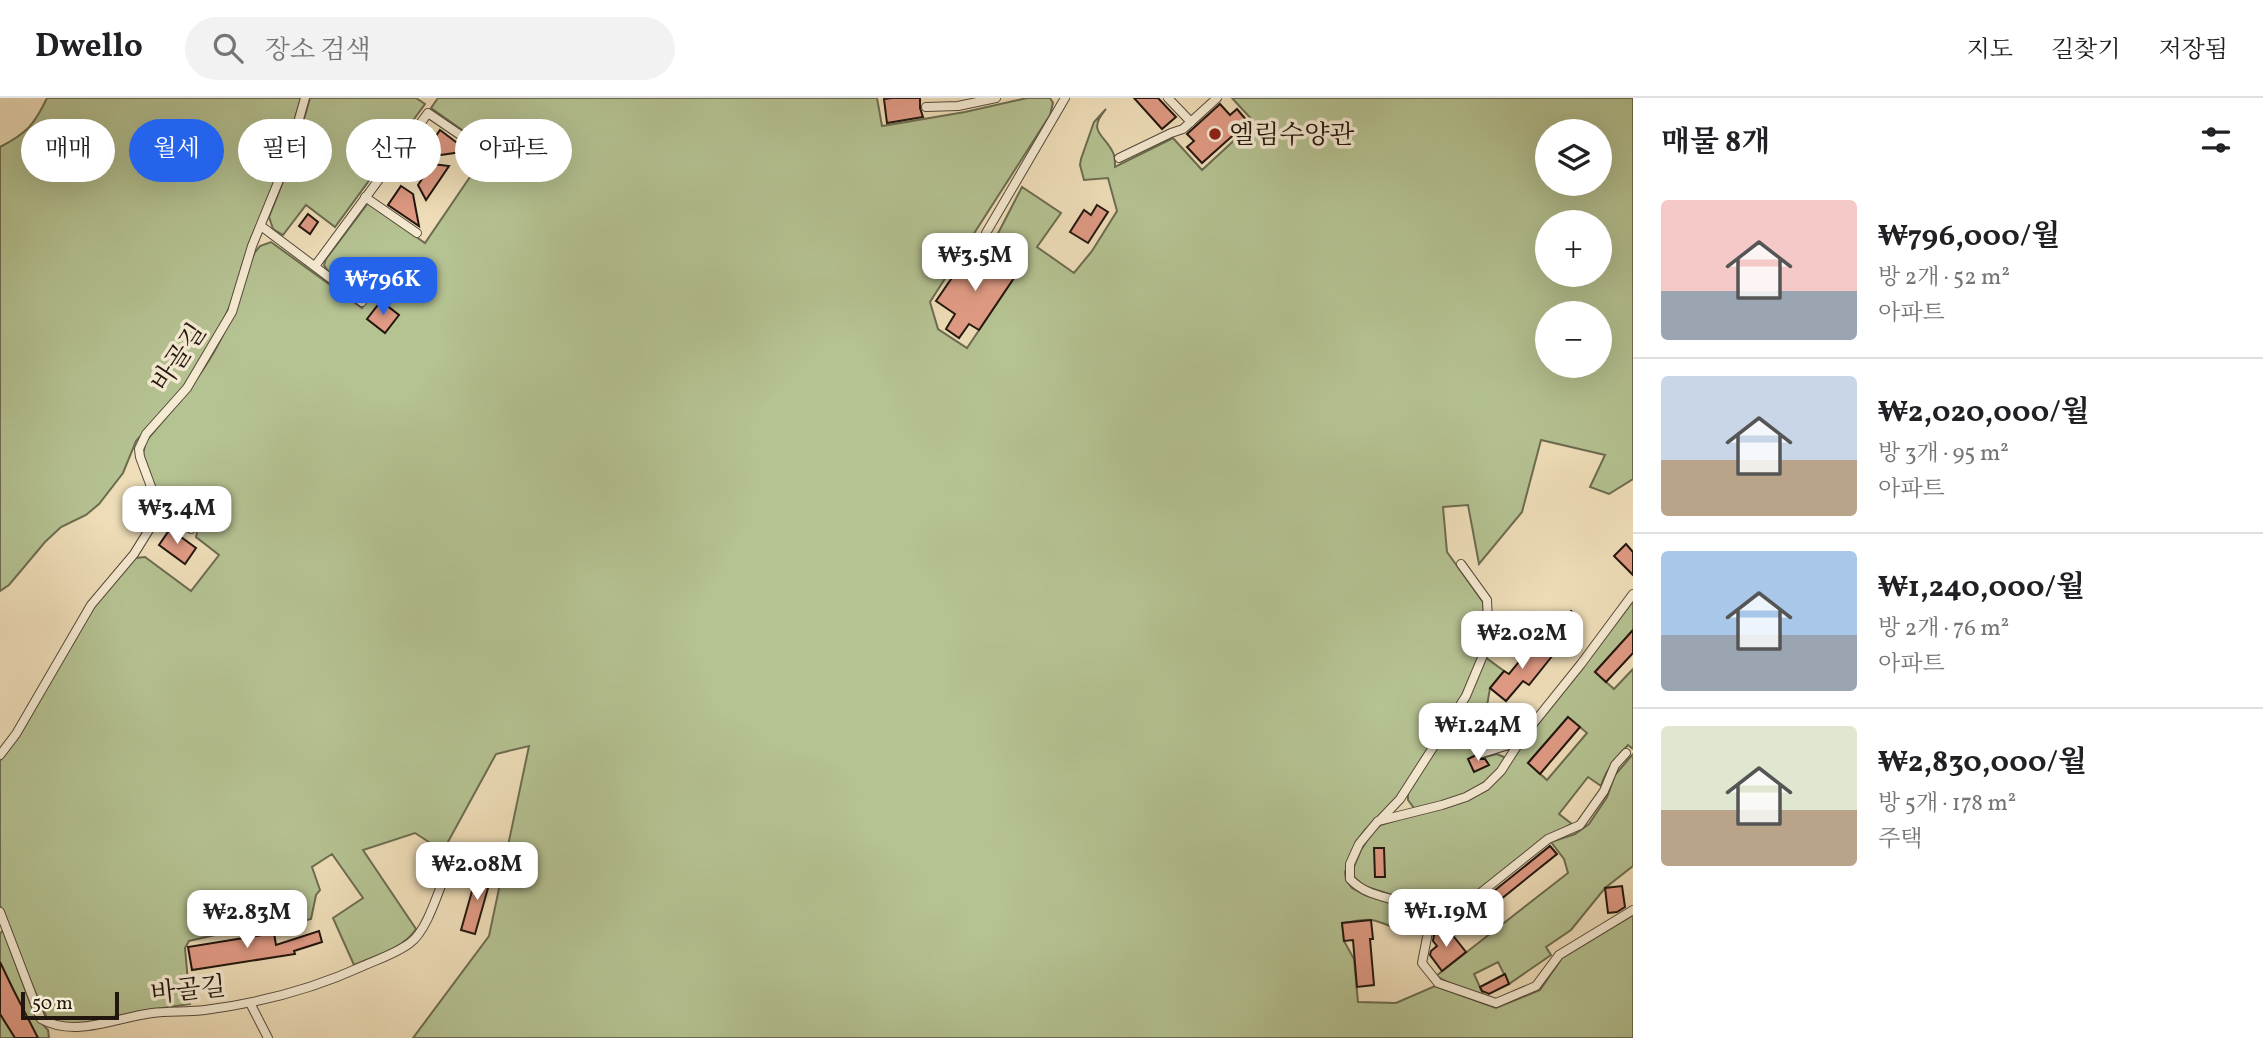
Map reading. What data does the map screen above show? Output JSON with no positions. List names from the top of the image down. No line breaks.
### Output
{"streets":{"lane":["바골길"]},"places":["엘림수양관"],"scale_bar":"50 m","page":{"header":"Dwello","search":"장소 검색","nav":["지도","길찾기","저장됨"],"heading":"매물 8개","map_buttons":["+","−"],"chip":["매매","월세","필터","신규","아파트"],"list":[{"name":"₩796,000/월","note":"방 2개 · 52 m² · 아파트"},{"name":"₩2,020,000/월","note":"방 3개 · 95 m² · 아파트"},{"name":"₩1,240,000/월","note":"방 2개 · 76 m² · 아파트"},{"name":"₩2,830,000/월","note":"방 5개 · 178 m² · 주택"}],"price":["₩3.5M","₩796K","₩3.4M","₩2.02M","₩1.24M","₩2.08M","₩1.19M","₩2.83M"],"scale":"50 m"}}
